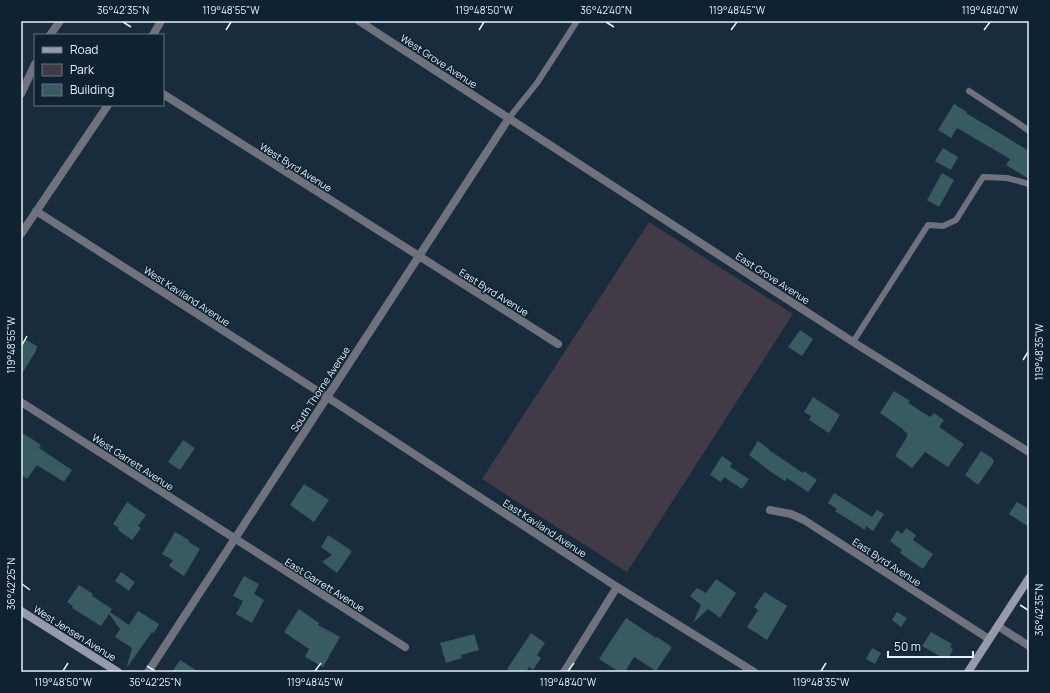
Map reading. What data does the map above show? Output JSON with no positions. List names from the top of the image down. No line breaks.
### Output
{"streets":{"street":["West Grove Avenue","West Byrd Avenue","East Grove Avenue","East Byrd Avenue","West Kaviland Avenue","South Thorne Avenue","West Garrett Avenue","East Kaviland Avenue","East Garrett Avenue","West Jensen Avenue"]},"crossings":[["West Grove Avenue","East Grove Avenue"],["West Grove Avenue","South Thorne Avenue"],["West Byrd Avenue","East Byrd Avenue"],["West Byrd Avenue","South Thorne Avenue"],["East Grove Avenue","South Thorne Avenue"],["East Byrd Avenue","South Thorne Avenue"],["West Kaviland Avenue","South Thorne Avenue"],["West Kaviland Avenue","East Kaviland Avenue"],["South Thorne Avenue","West Garrett Avenue"],["South Thorne Avenue","East Kaviland Avenue"],["South Thorne Avenue","East Garrett Avenue"],["West Garrett Avenue","East Garrett Avenue"]],"legend":["Road","Park","Building"],"scale_bar":"50 m","coordinates":["36°42'35\"N","119°48'55\"W","119°48'50\"W","36°42'40\"N","119°48'45\"W","119°48'40\"W","119°48'35\"W","36°42'25\"N"]}
